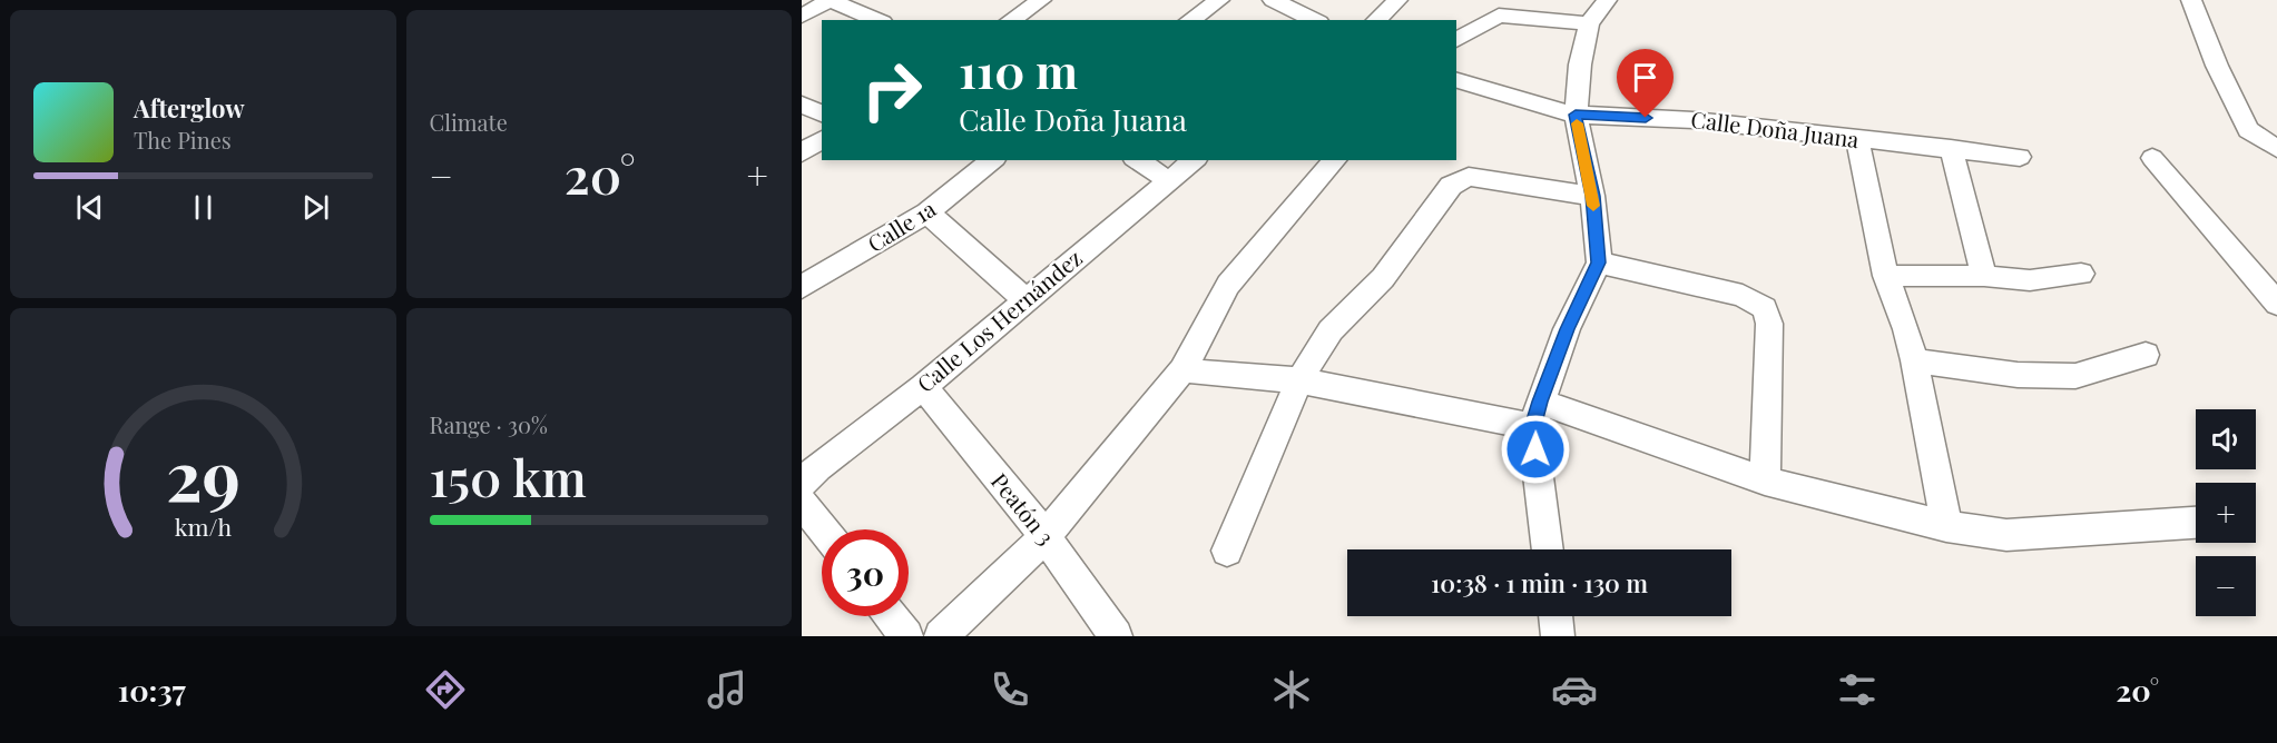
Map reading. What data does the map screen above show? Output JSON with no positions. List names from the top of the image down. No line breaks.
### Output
{"streets":{"street":["Calle Doña Juana","Calle 1a","Calle Los Hernández","Peatón 3"]},"crossings":[["Calle Los Hernández","Peatón 3"]],"page":{"tile":["Climate",["Range · 30%","150 km"]],"turn":["110 m","Calle Doña Juana"],"song":["Afterglow","The Pines"],"heat":["−","20°","+"],"map_buttons":["+","−"],"limit":"30","trip":"10:38 · 1 min · 130 m","tabs":["10:37","20°"],"gauge":["29","km/h"]}}
